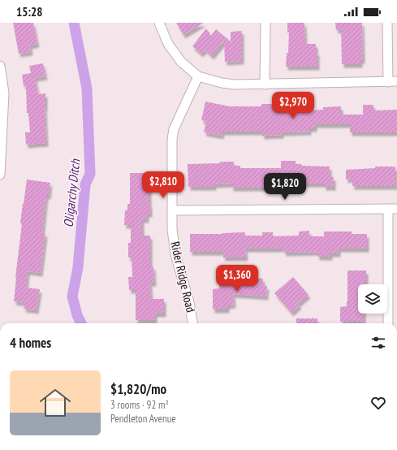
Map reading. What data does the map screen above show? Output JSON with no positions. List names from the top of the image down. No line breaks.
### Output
{"streets":{"street":["Rider Ridge Road"]},"water":["Oligarchy Ditch"],"page":{"status":"15:28","price":["$2,970","$2,810","$1,820","$1,360"],"heading":"4 homes","list":[{"name":"$1,820/mo","note":"3 rooms · 92 m² · Pendleton Avenue"}]}}
